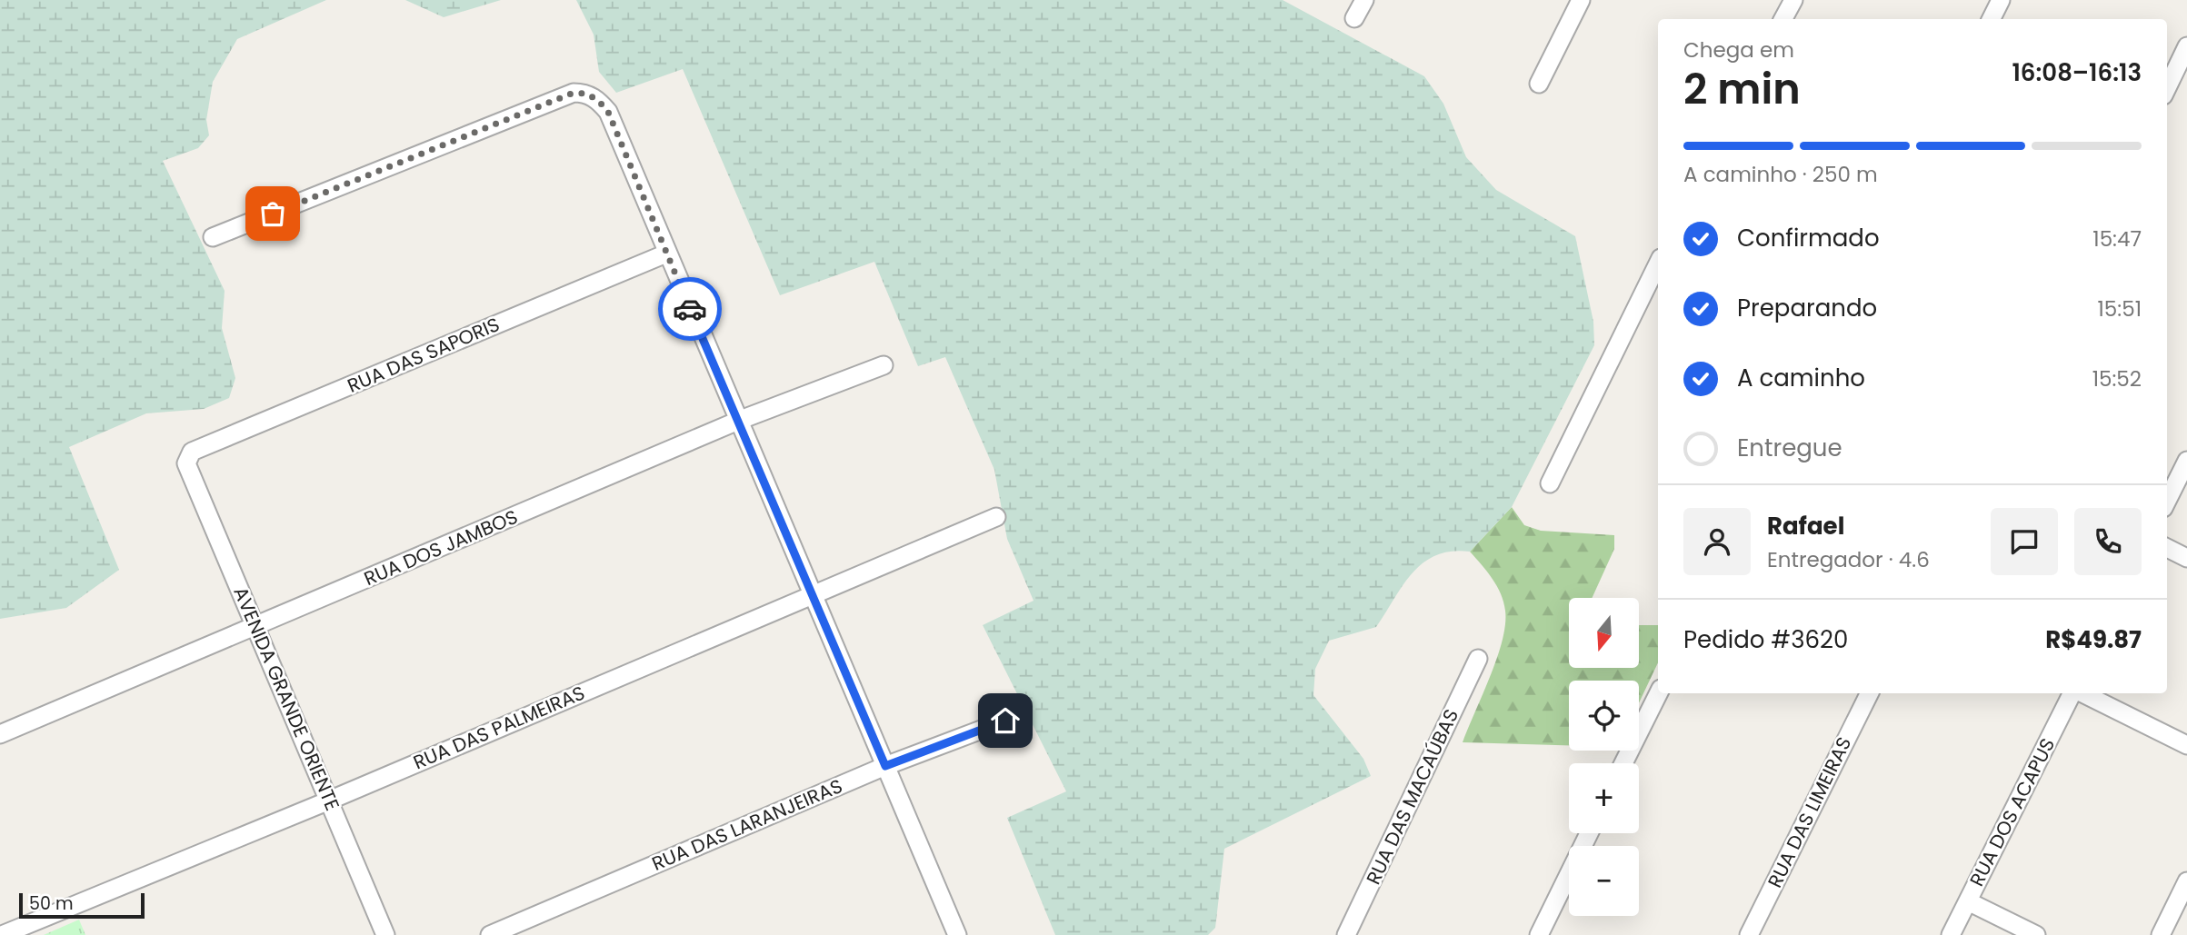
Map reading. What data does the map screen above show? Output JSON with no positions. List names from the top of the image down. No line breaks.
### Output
{"streets":{"street":["RUA DAS SAPORIS","RUA DOS JAMBOS","AVENIDA GRANDE ORIENTE","RUA DAS PALMEIRAS","RUA DAS MACAÚBAS","RUA DAS LIMEIRAS","RUA DOS ACAPUS","RUA DAS LARANJEIRAS"]},"crossings":[["RUA DAS SAPORIS","AVENIDA GRANDE ORIENTE"],["RUA DOS JAMBOS","AVENIDA GRANDE ORIENTE"],["AVENIDA GRANDE ORIENTE","RUA DAS PALMEIRAS"]],"scale_bar":"50 m","north":"bottom","page":{"heading":["2 min","Chega em","16:08–16:13"],"panel":["Rafael","Entregador · 4.6","Pedido #3620","R$49.87"],"bar":"A caminho · 250 m","list":[["Confirmado","15:47"],["Preparando","15:51"],["A caminho","15:52"],"Entregue"],"map_buttons":["+","−"],"scale":"50 m"}}
